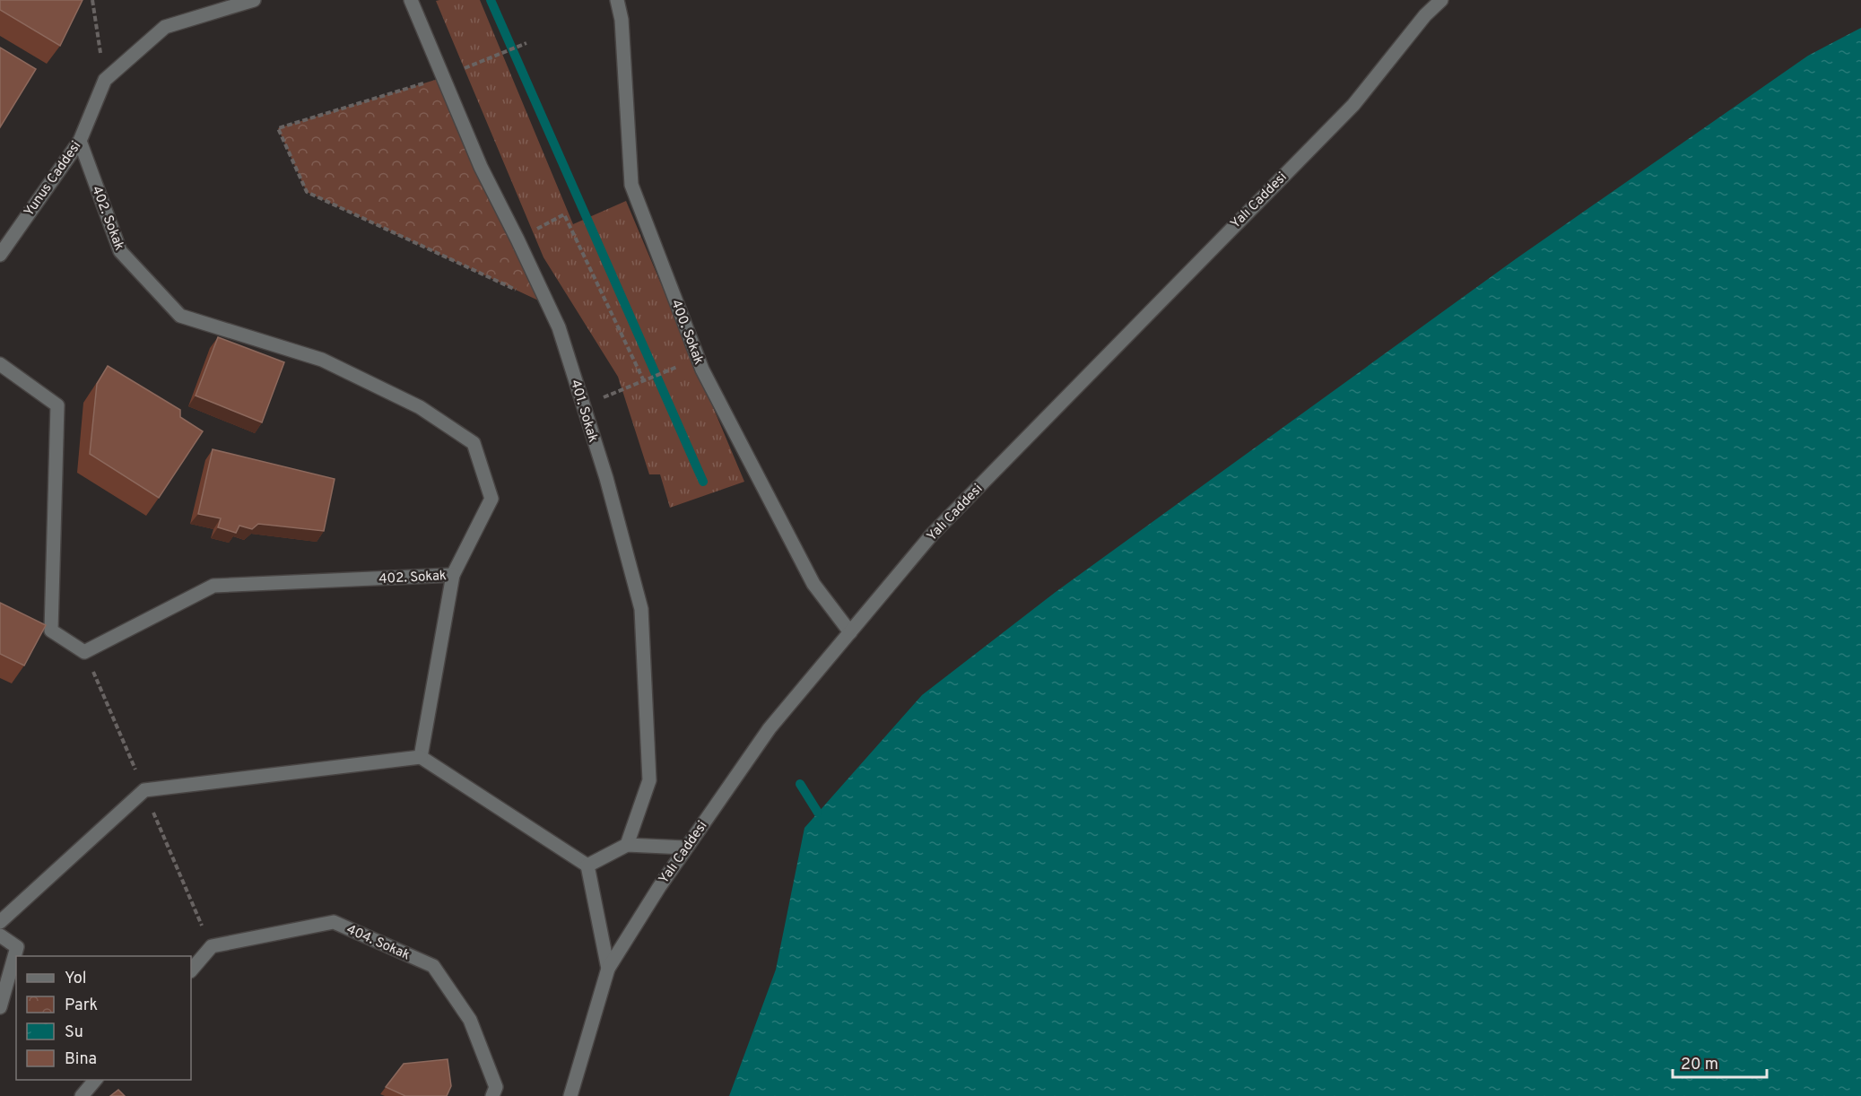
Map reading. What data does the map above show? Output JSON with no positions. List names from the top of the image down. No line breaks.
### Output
{"streets":{"street":["Yunus Caddesi","Yalı Caddesi","402. Sokak","400. Sokak","401. Sokak","404. Sokak"]},"crossings":[["Yunus Caddesi","402. Sokak"],["Yalı Caddesi","400. Sokak"]],"legend":["Yol","Park","Su","Bina"],"scale_bar":"20 m"}
